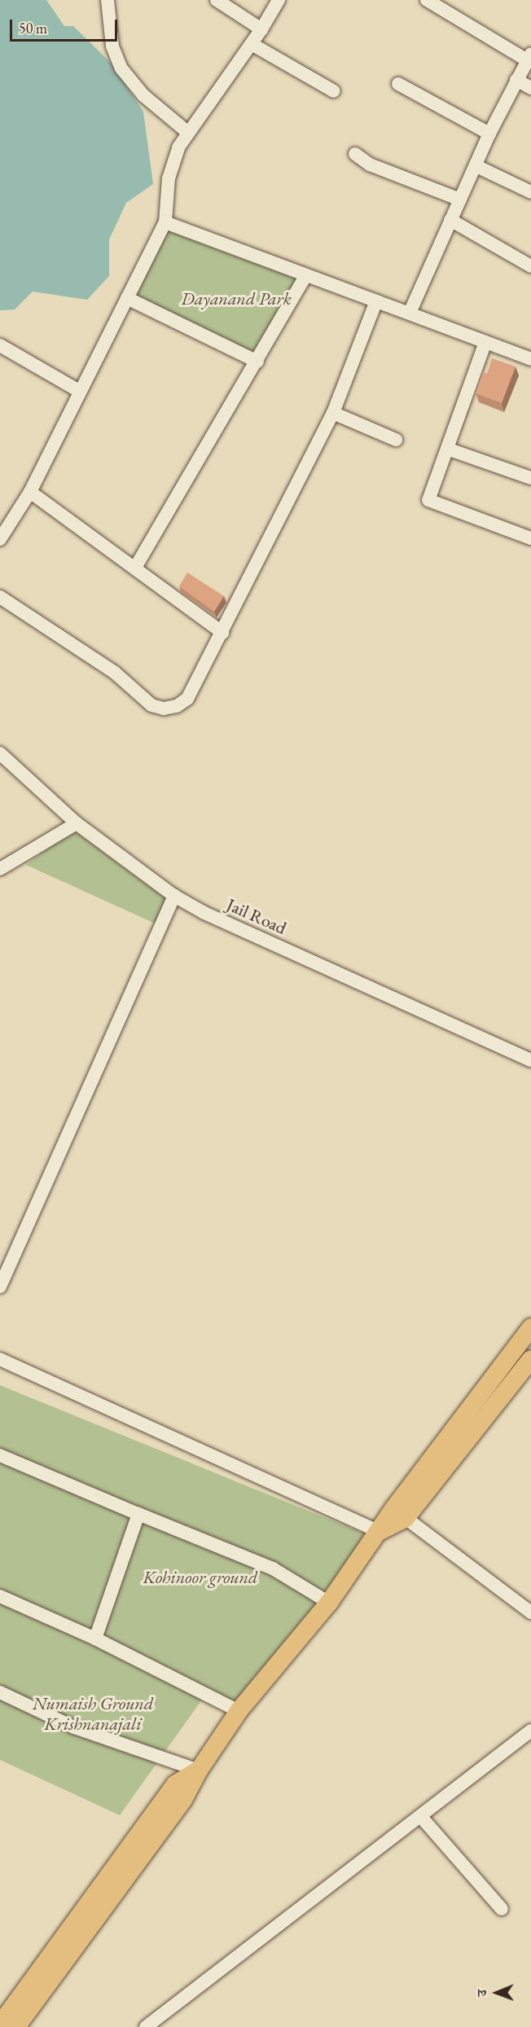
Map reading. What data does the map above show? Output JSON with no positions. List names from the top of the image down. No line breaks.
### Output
{"streets":{"street":["Jail Road"]},"parks":["Dayanand Park","Kohinoor ground","Numaish Ground Krishnanajali"],"scale_bar":"50 m","north":"left"}
